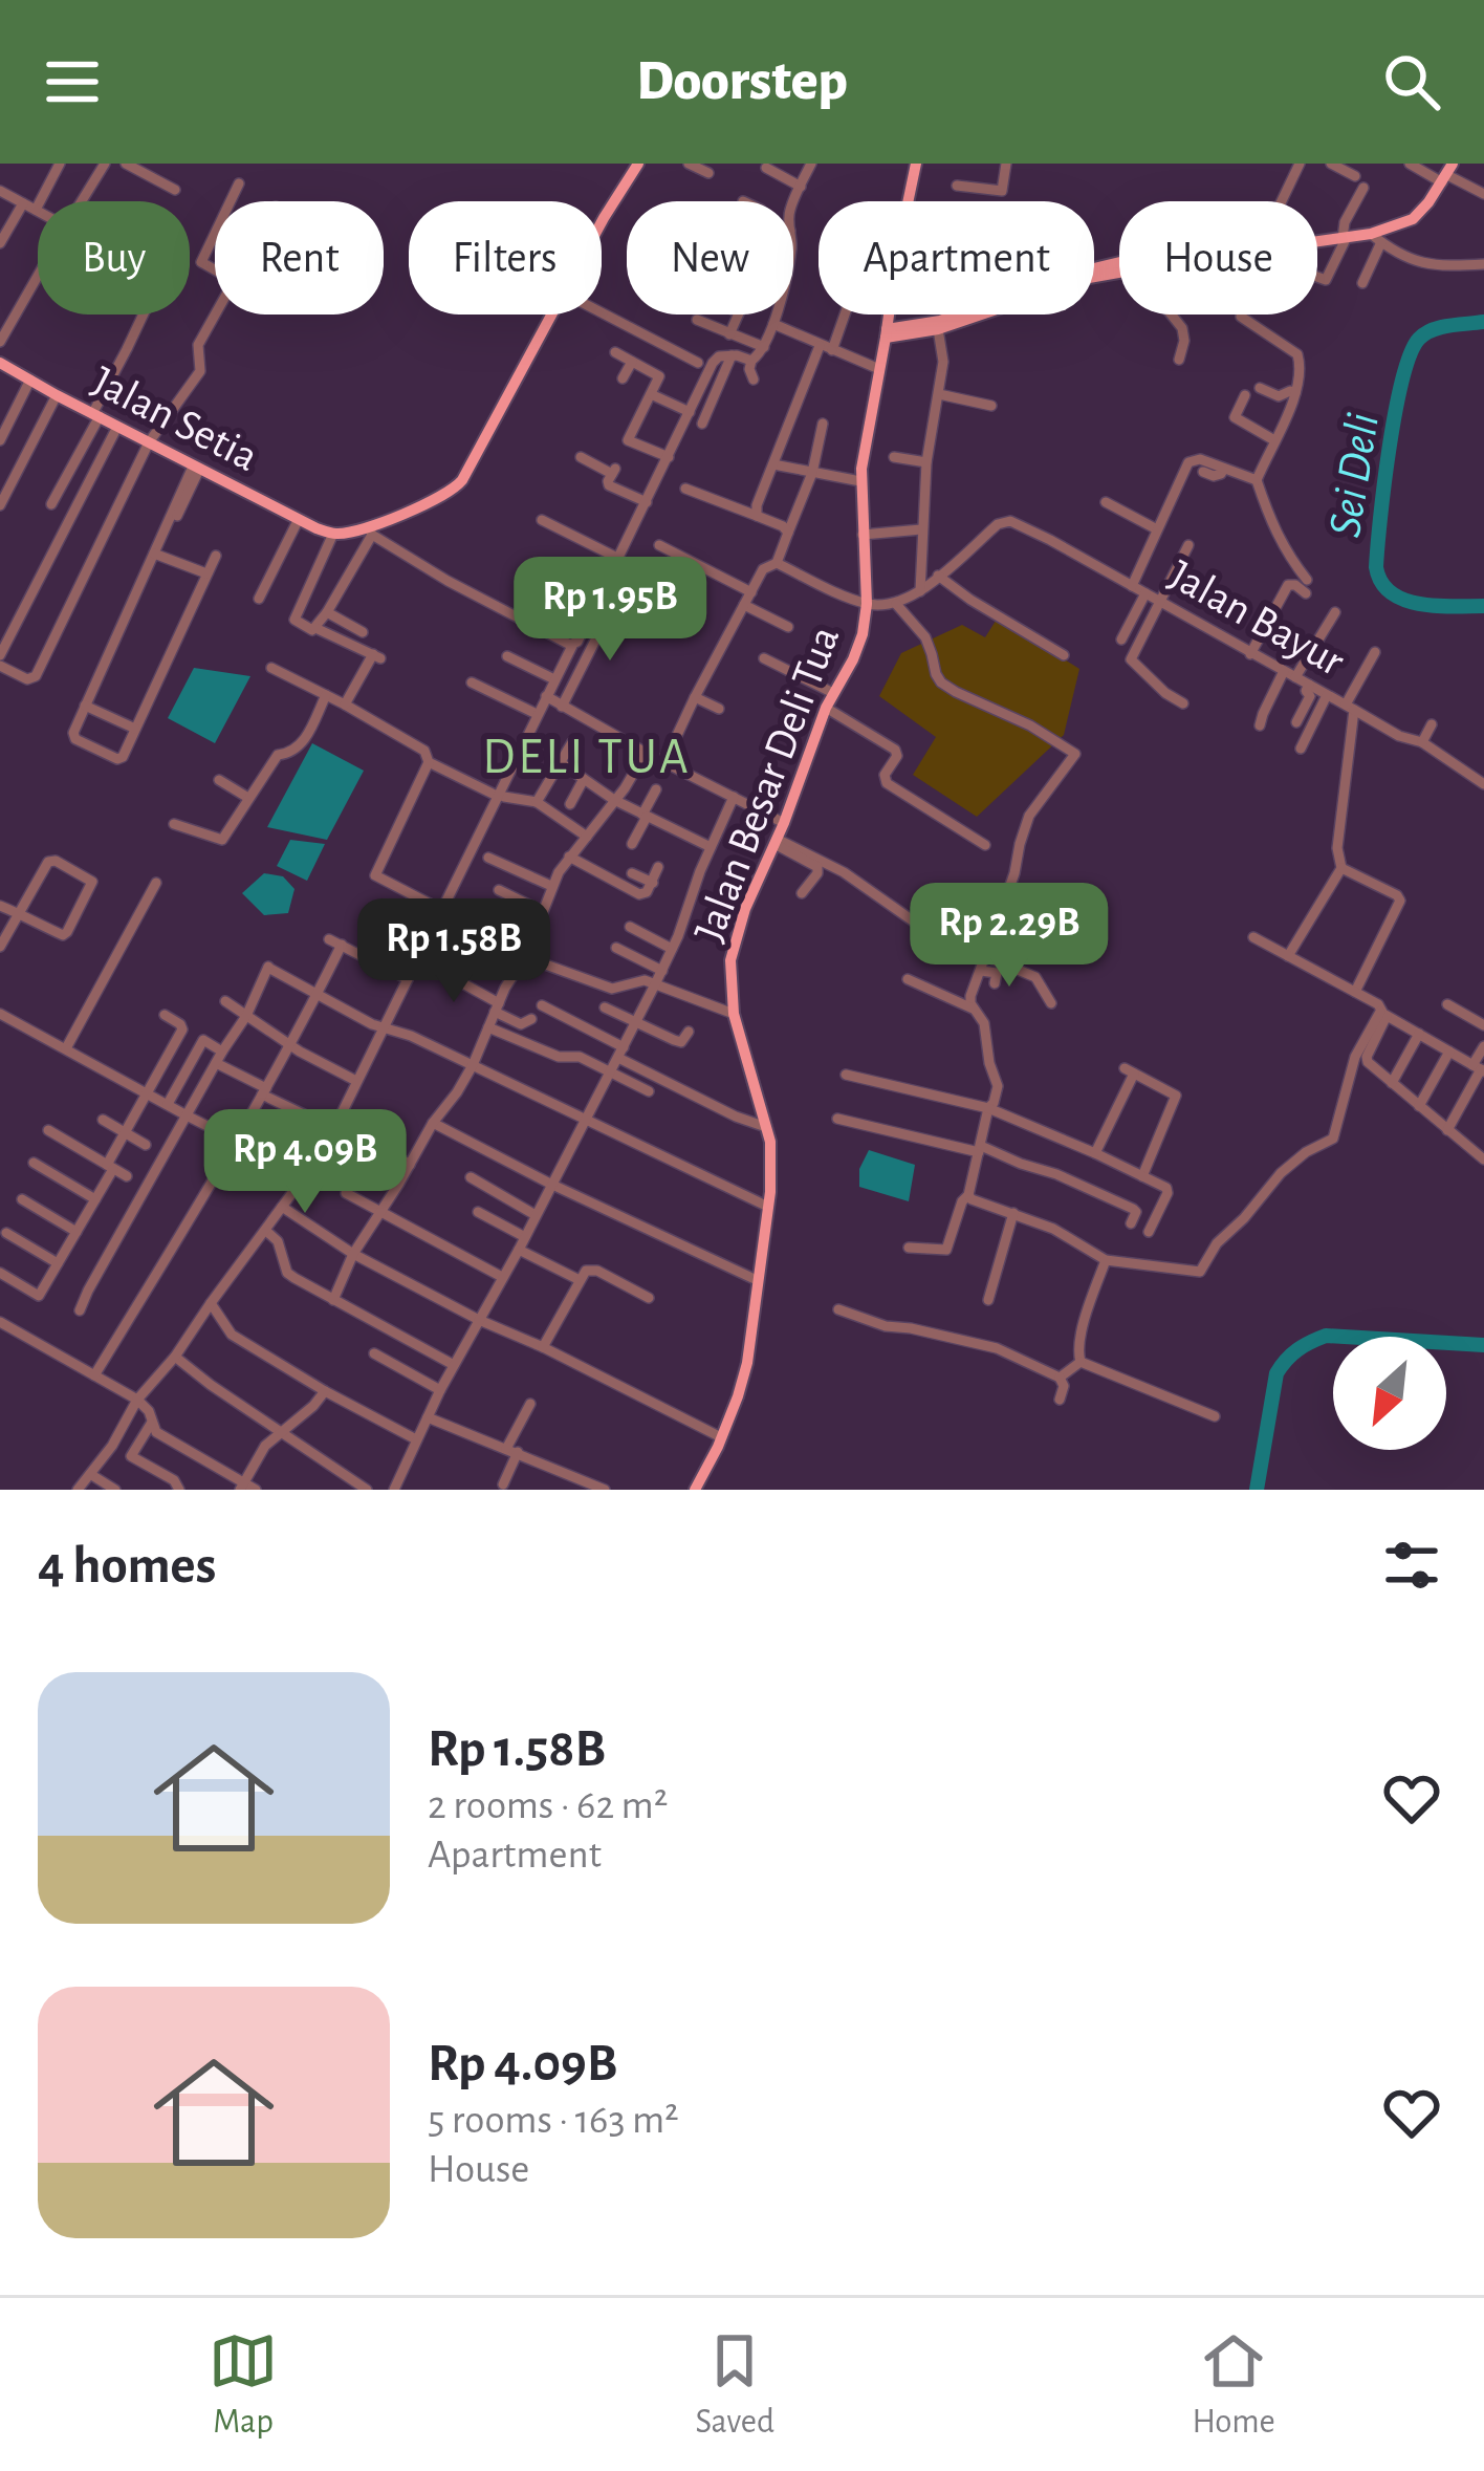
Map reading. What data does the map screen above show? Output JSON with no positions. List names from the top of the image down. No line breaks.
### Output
{"streets":{"main road":["Jalan Setia","Jalan Besar Deli Tua"],"street":["Jalan Bayur"]},"crossings":[["Jalan Bayur","Jalan Besar Deli Tua"]],"districts":["DELI TUA"],"water":["Sei Deli"],"north":"bottom left","page":{"header":"Doorstep","chip":["Buy","Rent","Filters","New","Apartment","House"],"price":["Rp 1.95B","Rp 2.29B","Rp 1.58B","Rp 4.09B"],"heading":"4 homes","list":[{"name":"Rp 1.58B","note":"2 rooms · 62 m² · Apartment"},{"name":"Rp 4.09B","note":"5 rooms · 163 m² · House"}],"tabs":["Map","Saved","Home"]}}
